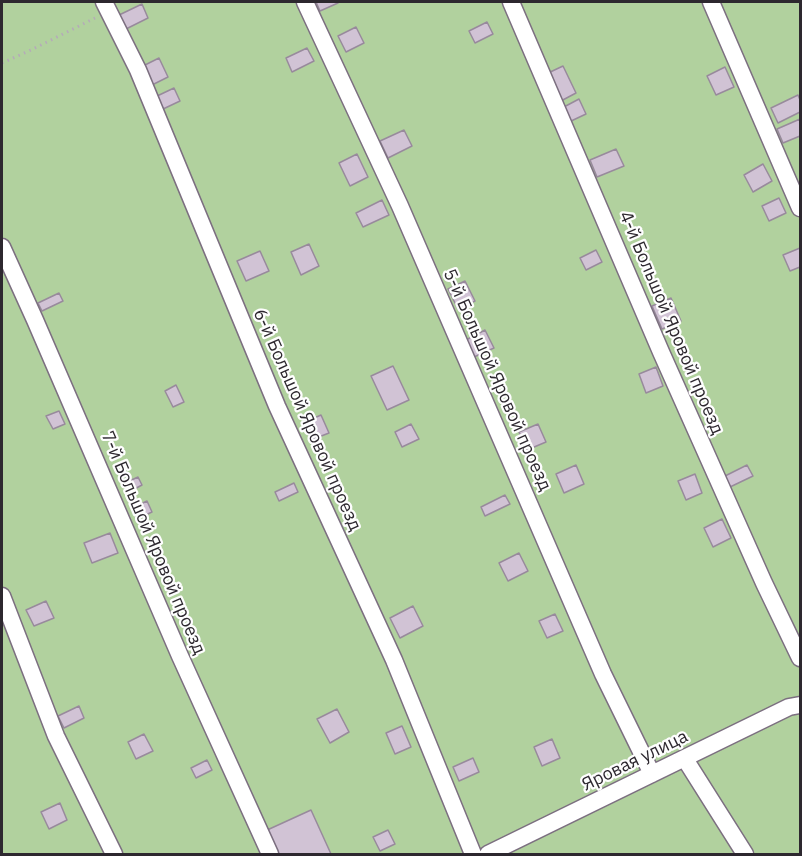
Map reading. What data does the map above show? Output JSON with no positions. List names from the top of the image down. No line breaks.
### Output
{"streets":{"street":["4-й Большой Яровой проезд","5-й Большой Яровой проезд","6-й Большой Яровой проезд","7-й Большой Яровой проезд","Яровая улица"]},"crossings":[["5-й Большой Яровой проезд","Яровая улица"]]}
